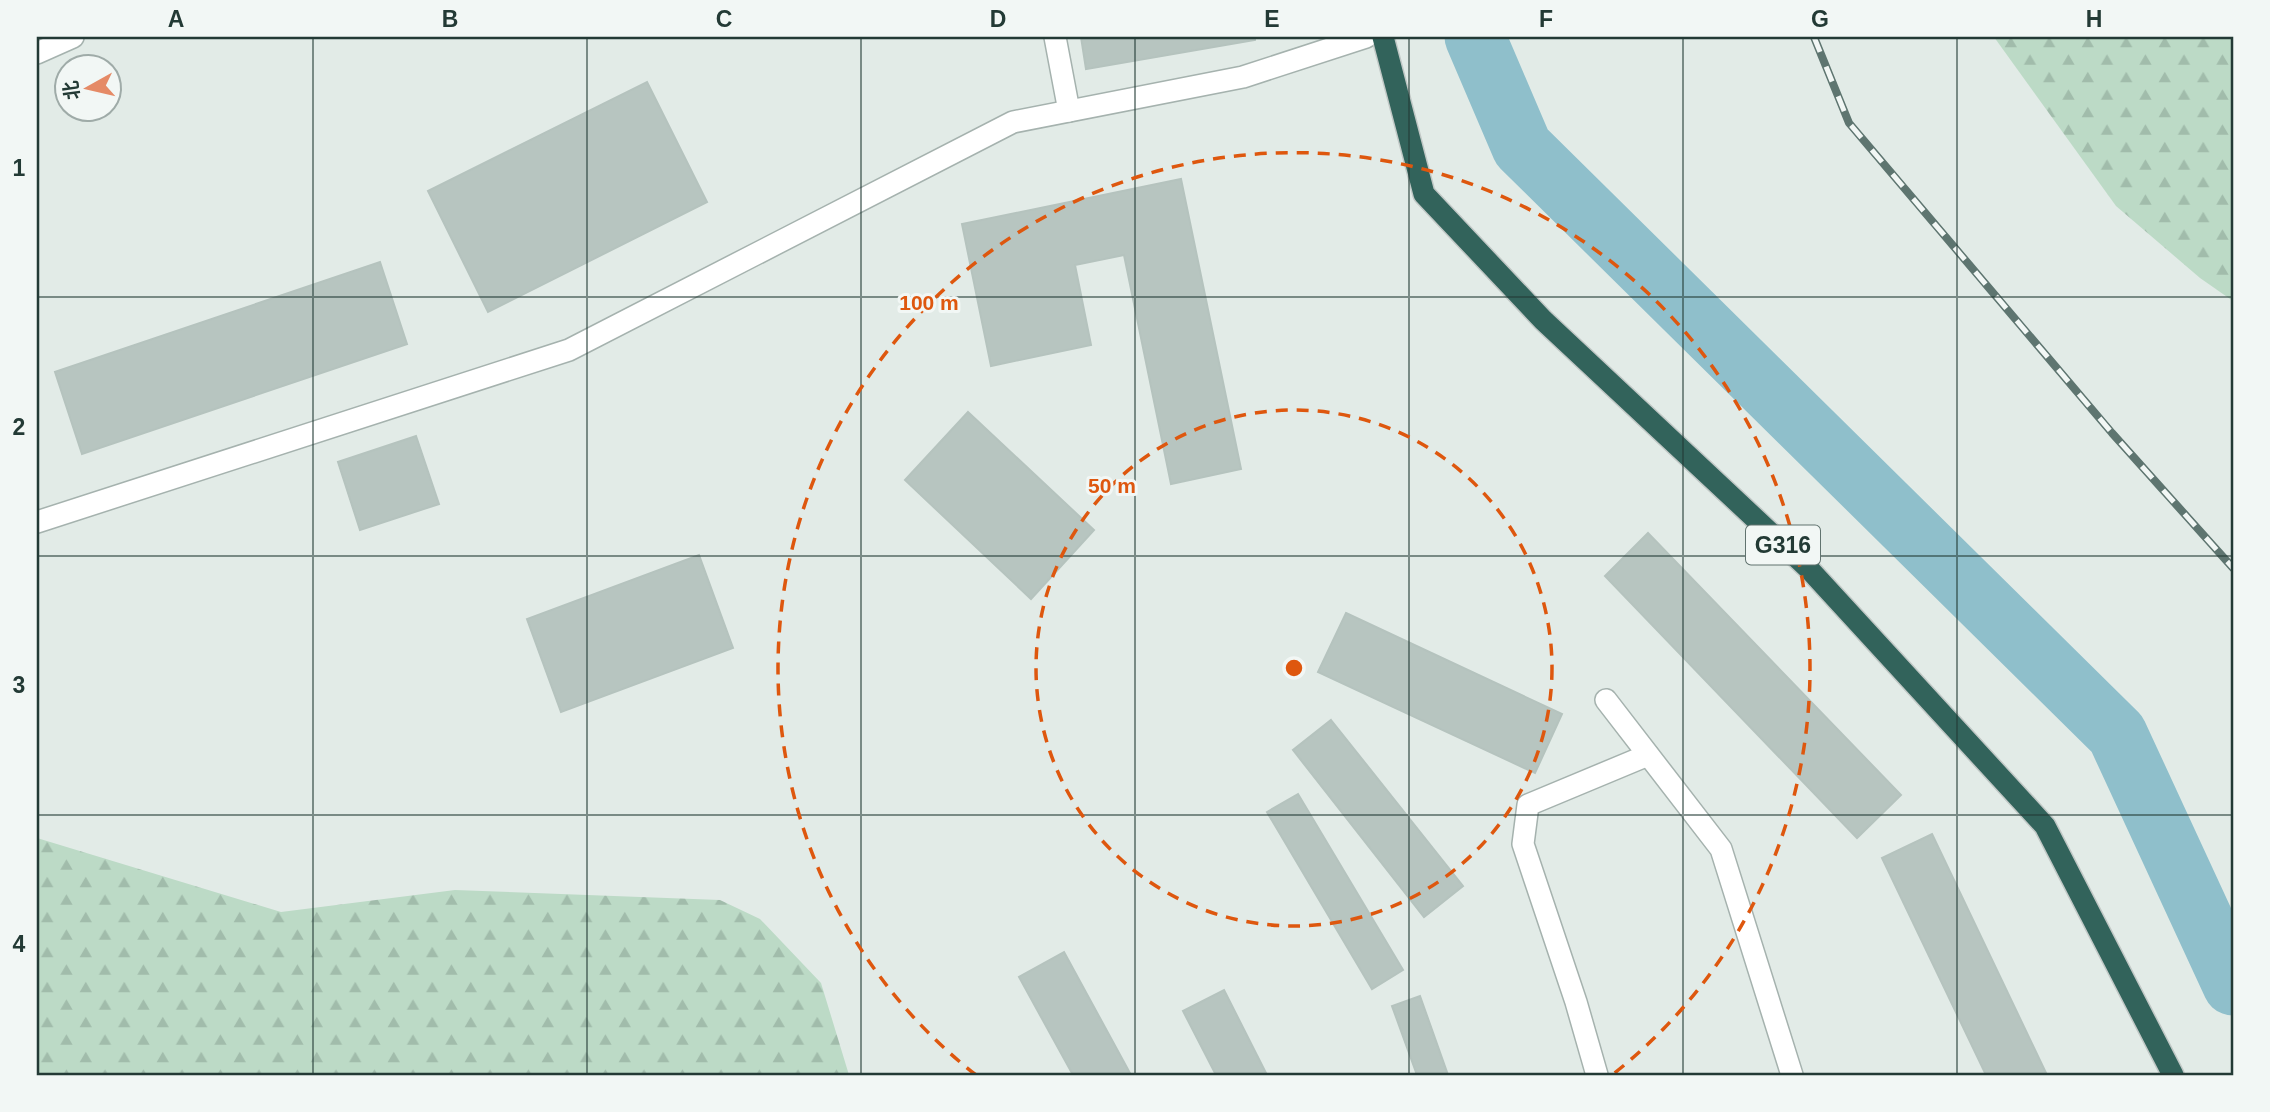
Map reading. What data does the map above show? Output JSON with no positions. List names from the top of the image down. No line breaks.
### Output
{"streets":{"highway":["G316"]},"north":"left","grid":{"columns":["A","B","C","D","E","F","G","H"],"rows":["1","2","3","4"]},"rings":["100 m","50 m"]}
